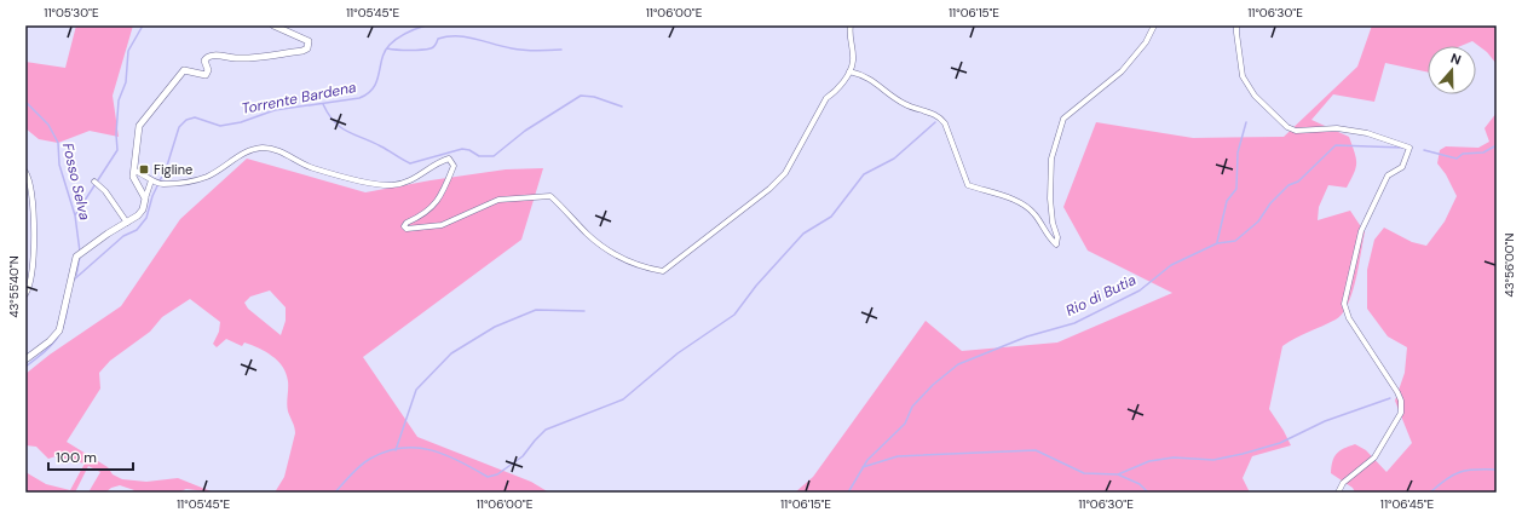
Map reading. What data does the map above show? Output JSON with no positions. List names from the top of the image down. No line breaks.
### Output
{"water":["Torrente Bardena","Fosso Selva","Rio di Butia"],"places":{"transit":["Figline"]},"scale_bar":"100 m","north":"top","coordinates":["11°05'30\"E","11°05'45\"E","11°06'00\"E","11°06'15\"E","11°06'30\"E","43°56'00\"N","43°55'40\"N","11°06'45\"E"]}
